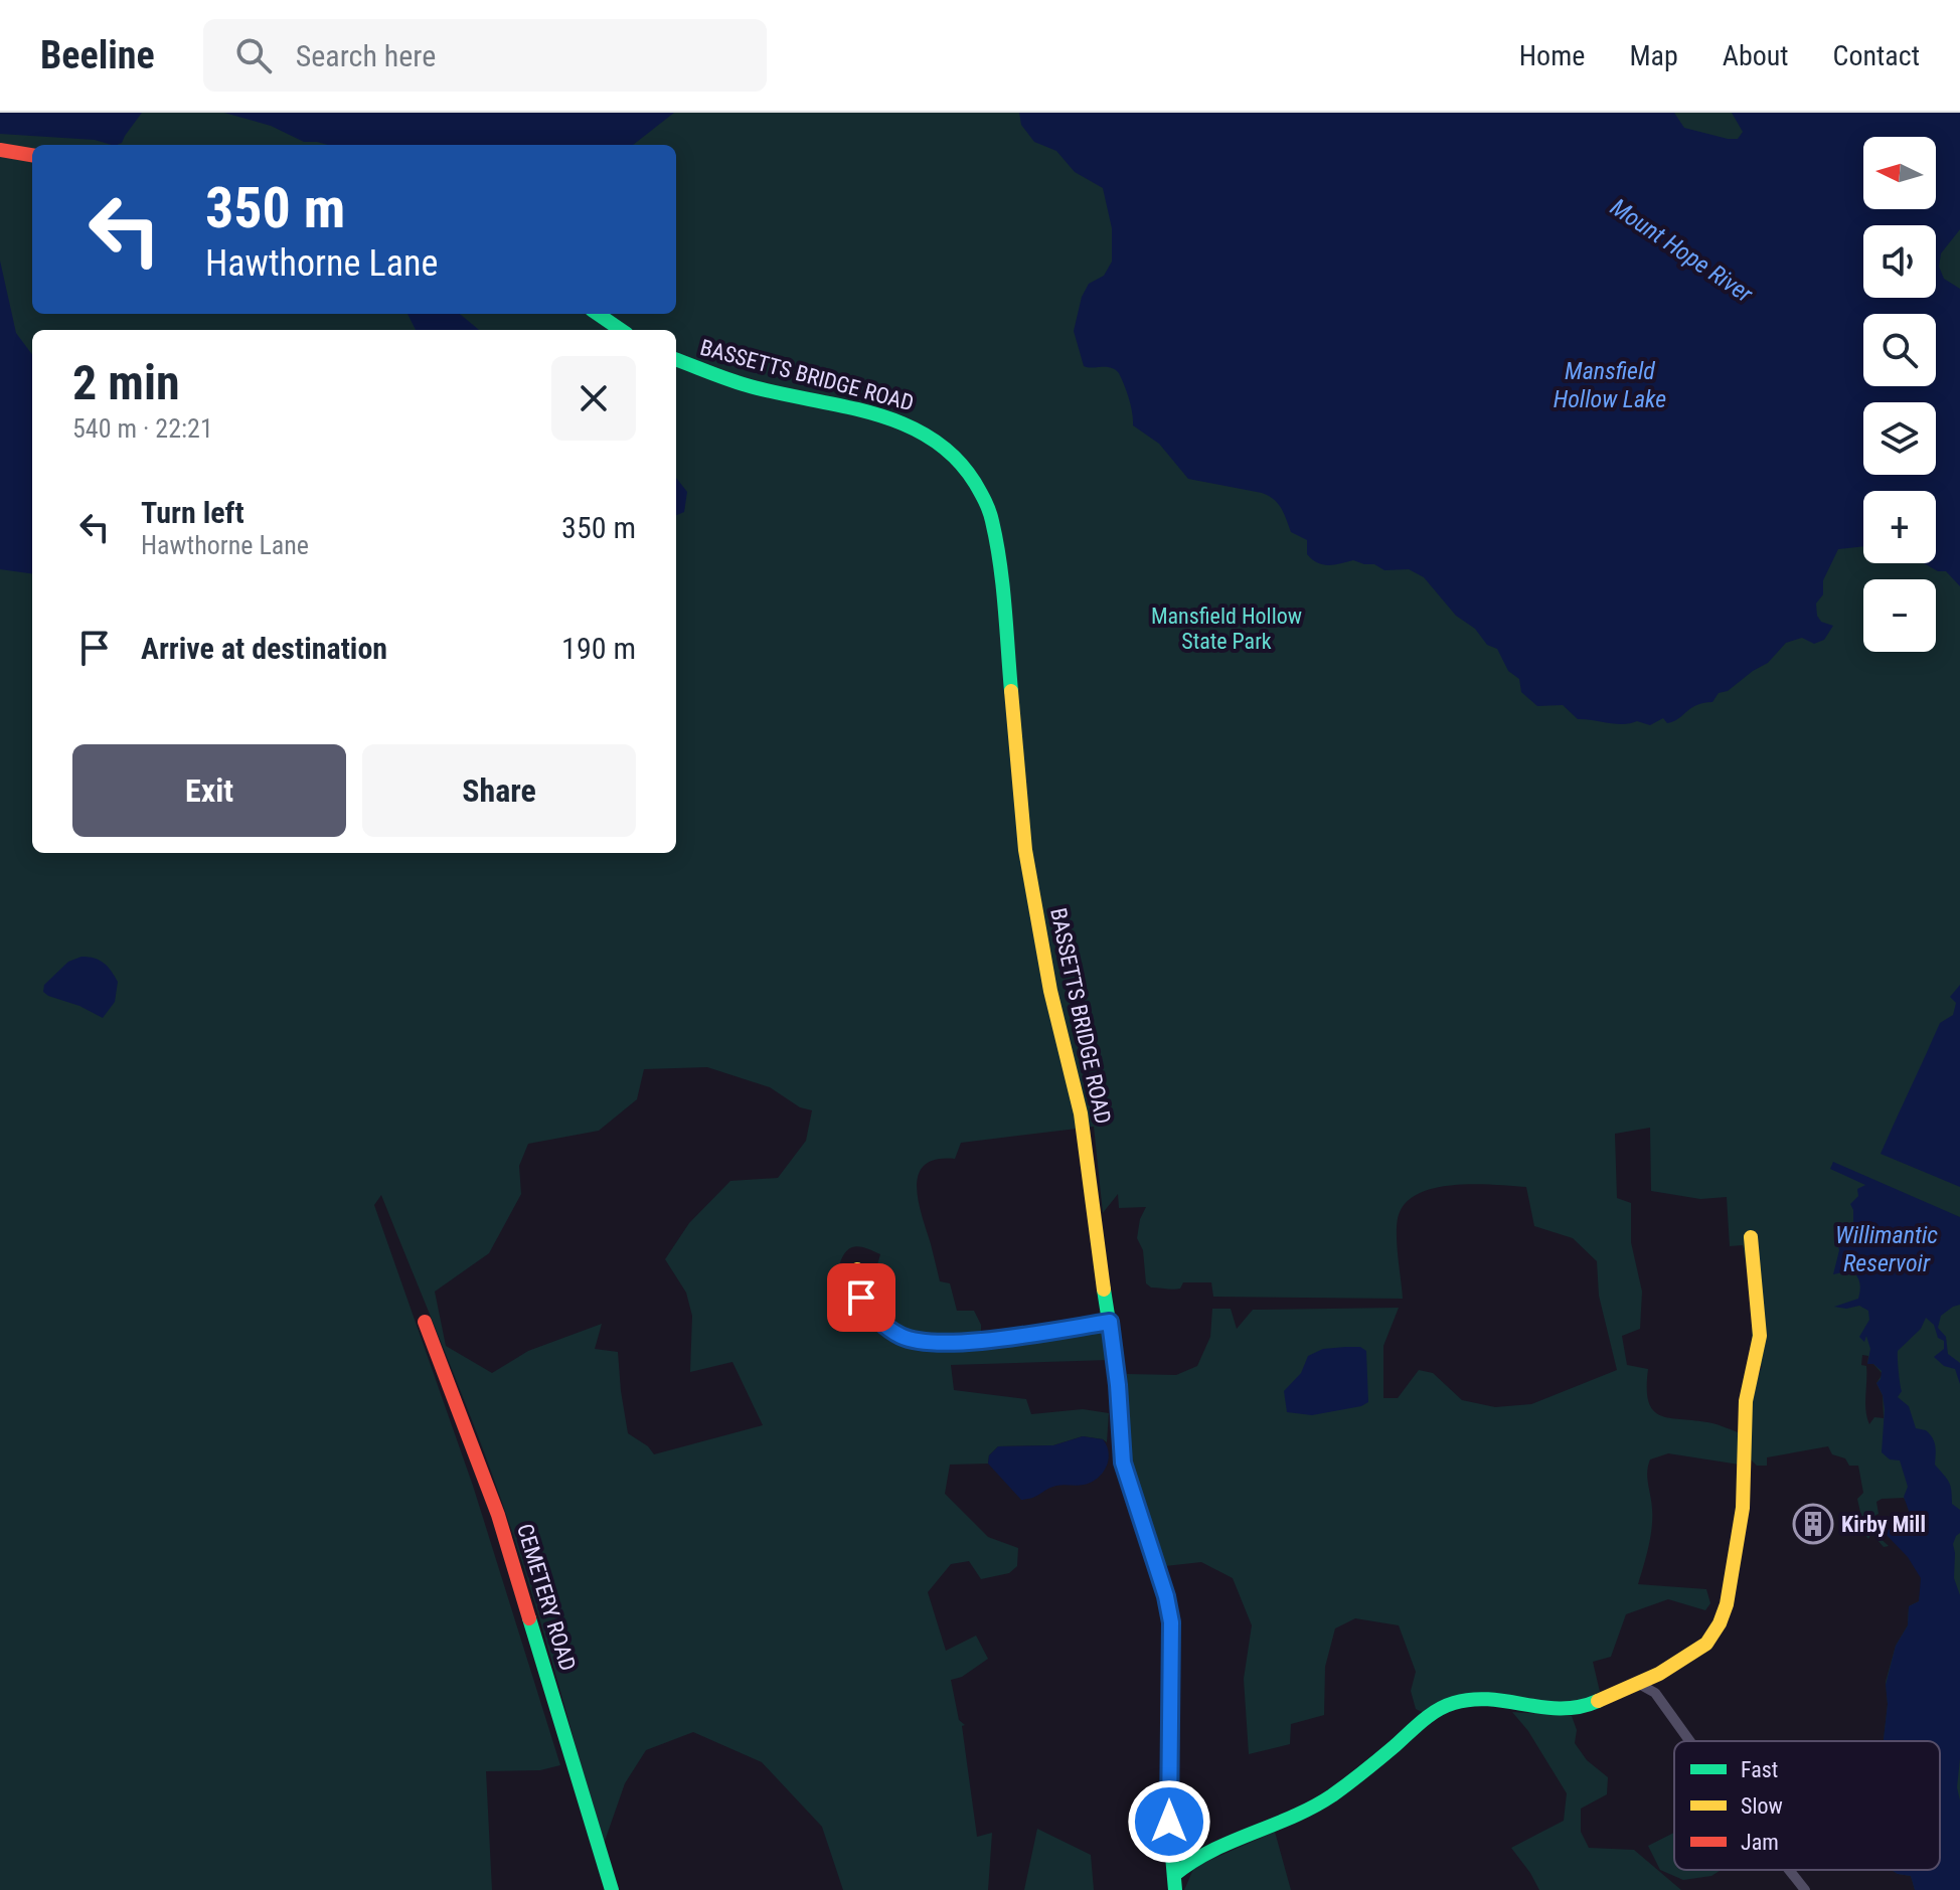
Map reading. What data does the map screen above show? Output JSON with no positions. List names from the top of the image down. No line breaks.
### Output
{"streets":{"street":["BASSETTS BRIDGE ROAD","CEMETERY ROAD"]},"water":["Mount Hope River","Mansfield Hollow Lake","Willimantic Reservoir"],"parks":["Mansfield Hollow State Park"],"places":{"building":["Kirby Mill"]},"legend":["Fast","Slow","Jam"],"north":"left","page":{"header":"Beeline","search":"Search here","nav":["Home","Map","About","Contact"],"map_buttons":["+","−"],"turn":["350 m","Hawthorne Lane"],"heading":["2 min","540 m · 22:21"],"list":[{"name":"Turn left","note":"Hawthorne Lane","value":"350 m"},{"name":"Arrive at destination","value":"190 m"}],"buttons":["Exit","Share"]}}
